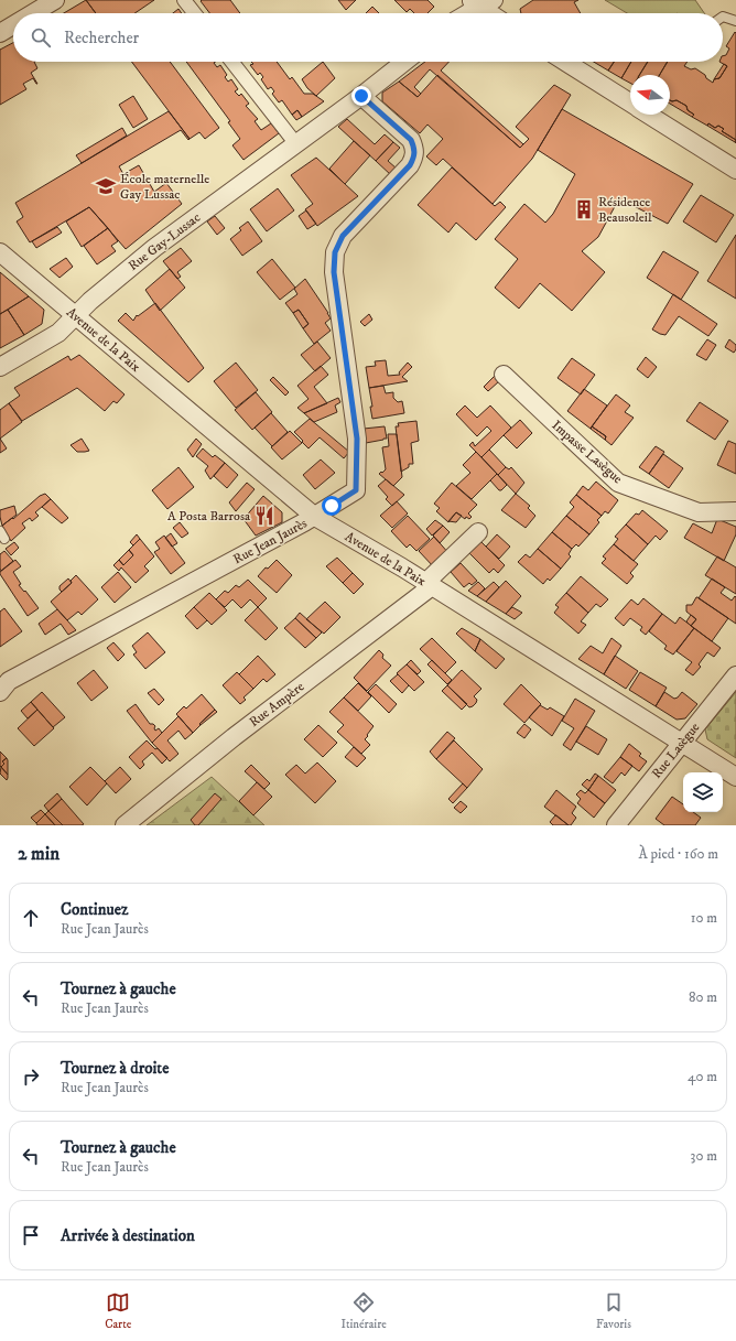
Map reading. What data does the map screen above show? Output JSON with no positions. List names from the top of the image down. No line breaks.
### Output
{"streets":{"street":["Rue Gay-Lussac","Avenue de la Paix","Impasse Lasègue","Rue Jean Jaurès","Rue Ampère","Rue Lasègue"]},"crossings":[["Rue Gay-Lussac","Avenue de la Paix"],["Rue Gay-Lussac","Rue Jean Jaurès"],["Avenue de la Paix","Rue Jean Jaurès"],["Avenue de la Paix","Rue Ampère"],["Avenue de la Paix","Rue Lasègue"]],"places":{"school or university":["École maternelle Gay Lussac"],"building":["Résidence Beausoleil"],"restaurant":["A Posta Barrosa"]},"north":"left","page":{"search":"Rechercher","heading":["2 min","À pied · 160 m"],"list":[["Continuez","Rue Jean Jaurès","10 m"],["Tournez à gauche","Rue Jean Jaurès","80 m"],["Tournez à droite","Rue Jean Jaurès","40 m"],["Tournez à gauche","Rue Jean Jaurès","30 m"],"Arrivée à destination"],"nav":["Carte","Itinéraire","Favoris"]}}
